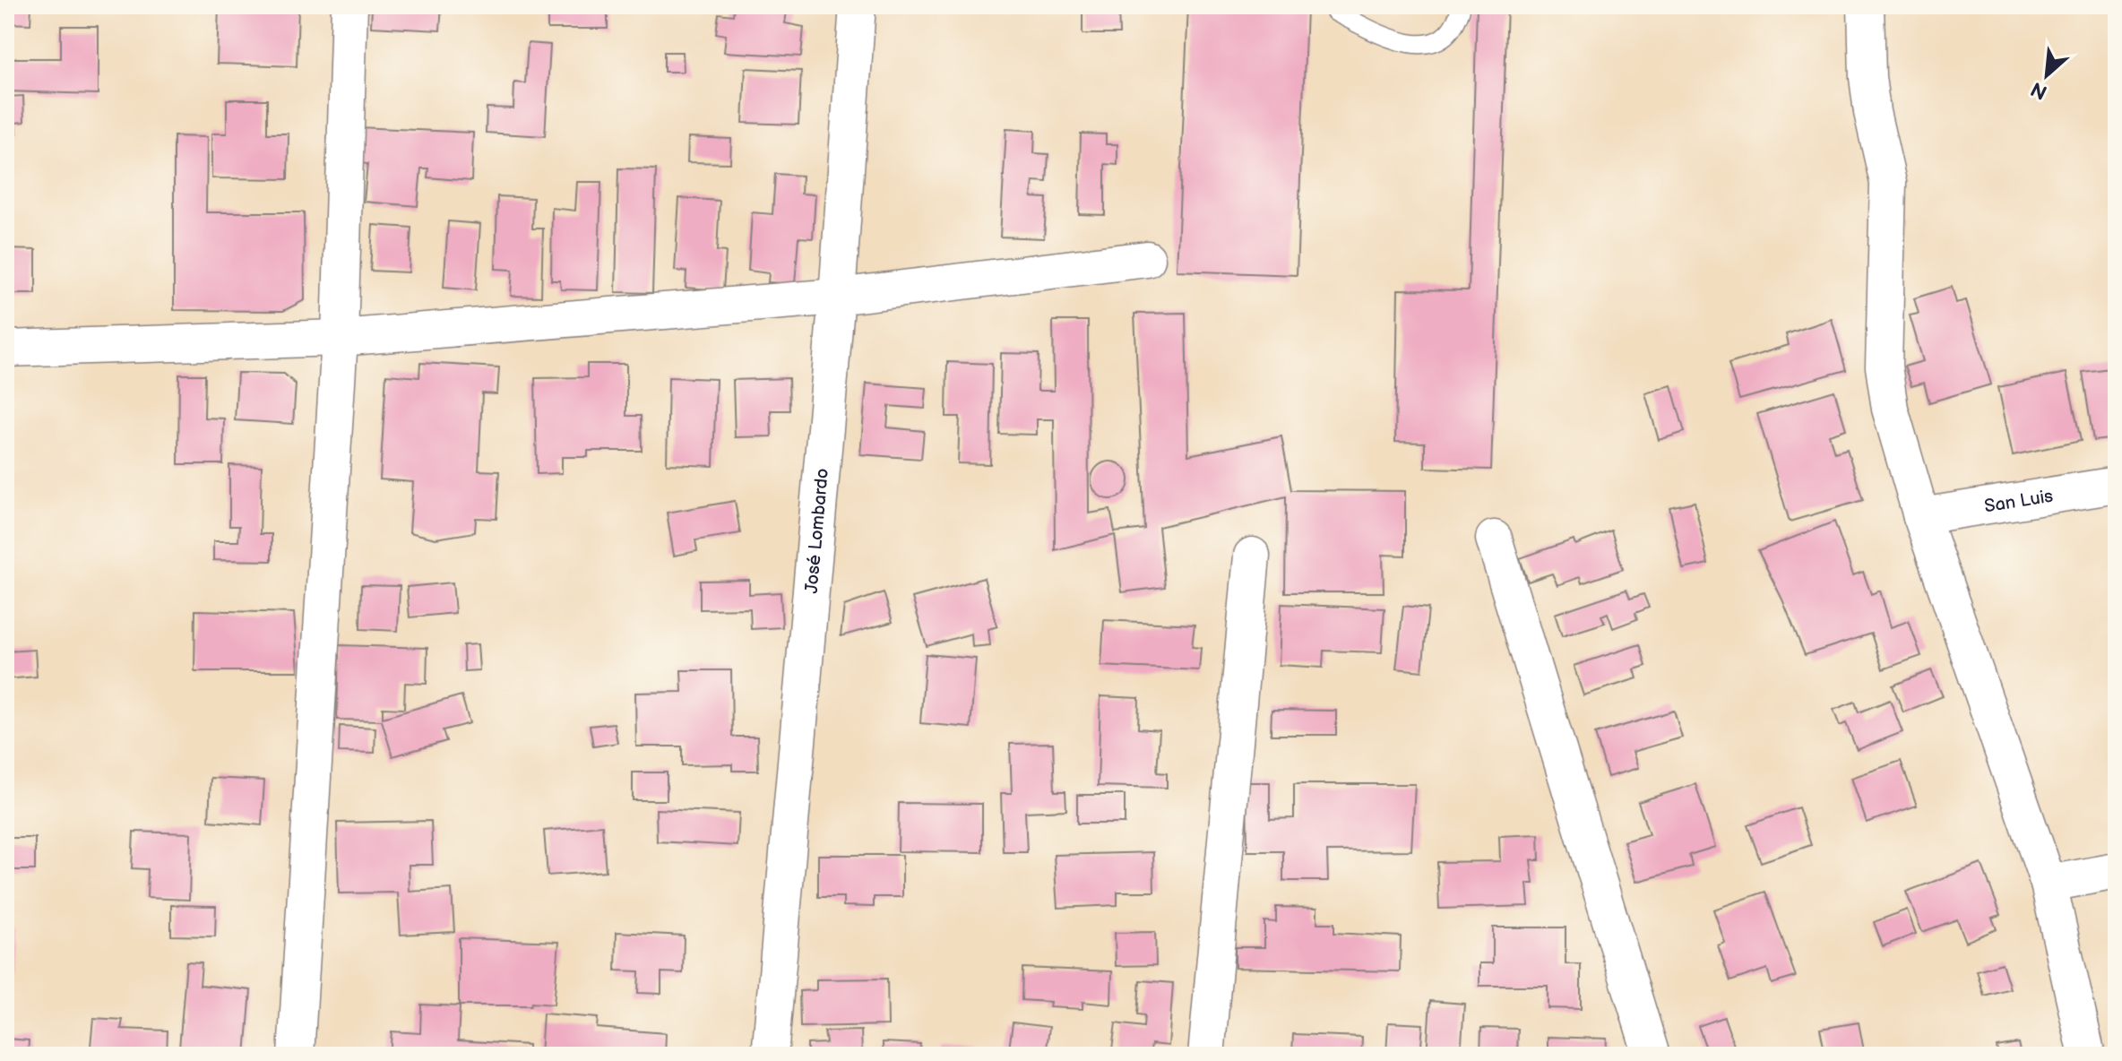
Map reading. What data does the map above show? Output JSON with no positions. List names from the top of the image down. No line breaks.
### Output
{"streets":{"street":["San Luis","José Lombardo"]},"north":"bottom left"}
